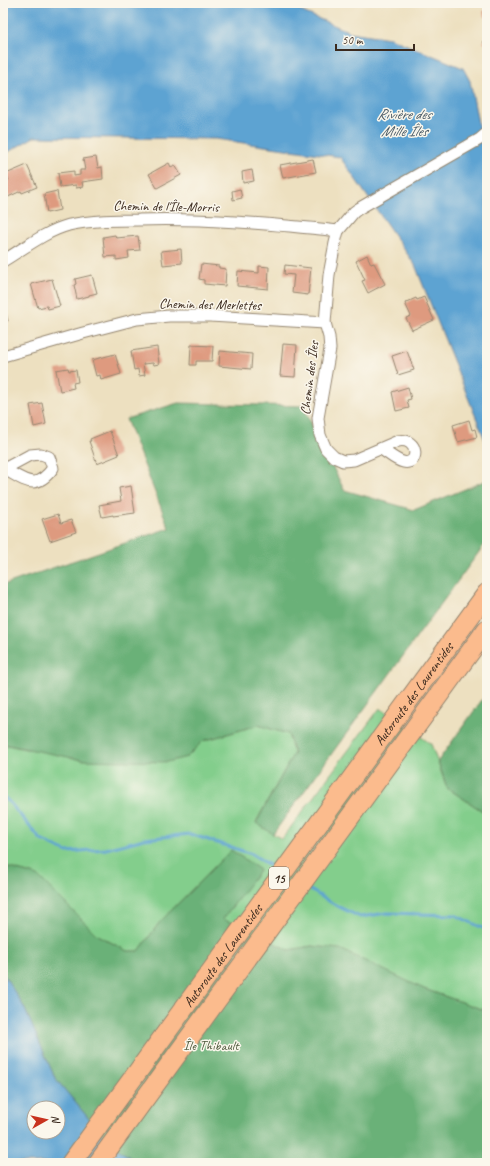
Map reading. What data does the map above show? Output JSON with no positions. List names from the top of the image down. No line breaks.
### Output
{"streets":{"highway":["Autoroute des Laurentides","15"],"street":["Chemin de l'Île-Morris","Chemin des Merlettes","Chemin des Îles"]},"crossings":[["Chemin de l'Île-Morris","Chemin des Îles"],["Chemin des Merlettes","Chemin des Îles"]],"water":["Rivière des Mille Îles"],"parks":["Île Thibault"],"scale_bar":"50 m","north":"right"}
